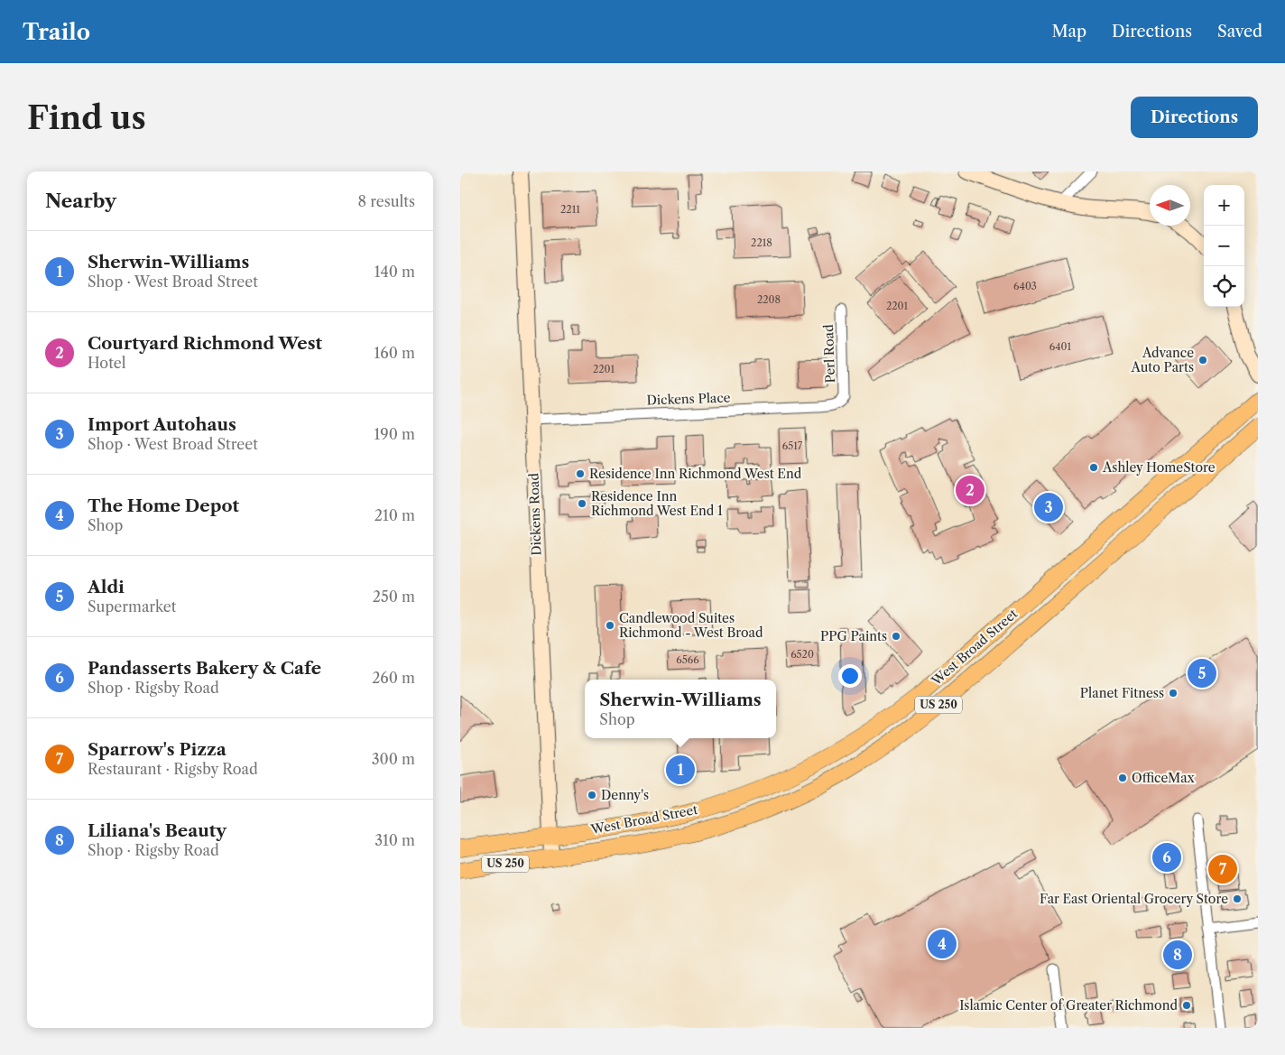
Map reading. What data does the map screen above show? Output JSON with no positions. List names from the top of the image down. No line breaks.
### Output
{"streets":{"main road":["Dickens Road","West Broad Street","US 250"],"street":["Perl Road","Dickens Place"]},"crossings":[["Perl Road","Dickens Place"],["Dickens Place","Dickens Road"],["Dickens Road","West Broad Street"]],"places":["Advance Auto Parts","Ashley HomeStore","Residence Inn Richmond West End","Residence Inn Richmond West End 1","Candlewood Suites Richmond - West Broad","PPG Paints","Planet Fitness","OfficeMax","Denny's","Far East Oriental Grocery Store","Islamic Center of Greater Richmond"],"house_numbers":["2211","2218","6403","2208","2201","6401","2201","6517","6520","6566"],"north":"left","page":{"header":"Trailo","nav":["Map","Directions","Saved"],"buttons":"Directions","title":"Find us","heading":["Nearby","8 results"],"map_buttons":["+","−"],"list":[{"mark":"1","name":"Sherwin-Williams","note":"Shop · West Broad Street","value":"140 m"},{"mark":"2","name":"Courtyard Richmond West","note":"Hotel","value":"160 m"},{"mark":"3","name":"Import Autohaus","note":"Shop · West Broad Street","value":"190 m"},{"mark":"4","name":"The Home Depot","note":"Shop","value":"210 m"},{"mark":"5","name":"Aldi","note":"Supermarket","value":"250 m"},{"mark":"6","name":"Pandasserts Bakery & Cafe","note":"Shop · Rigsby Road","value":"260 m"},{"mark":"7","name":"Sparrow's Pizza","note":"Restaurant · Rigsby Road","value":"300 m"},{"mark":"8","name":"Liliana's Beauty","note":"Shop · Rigsby Road","value":"310 m"}],"pins":["2","3","5","1","6","7","4","8"],"popup":["Sherwin-Williams","Shop"]}}
